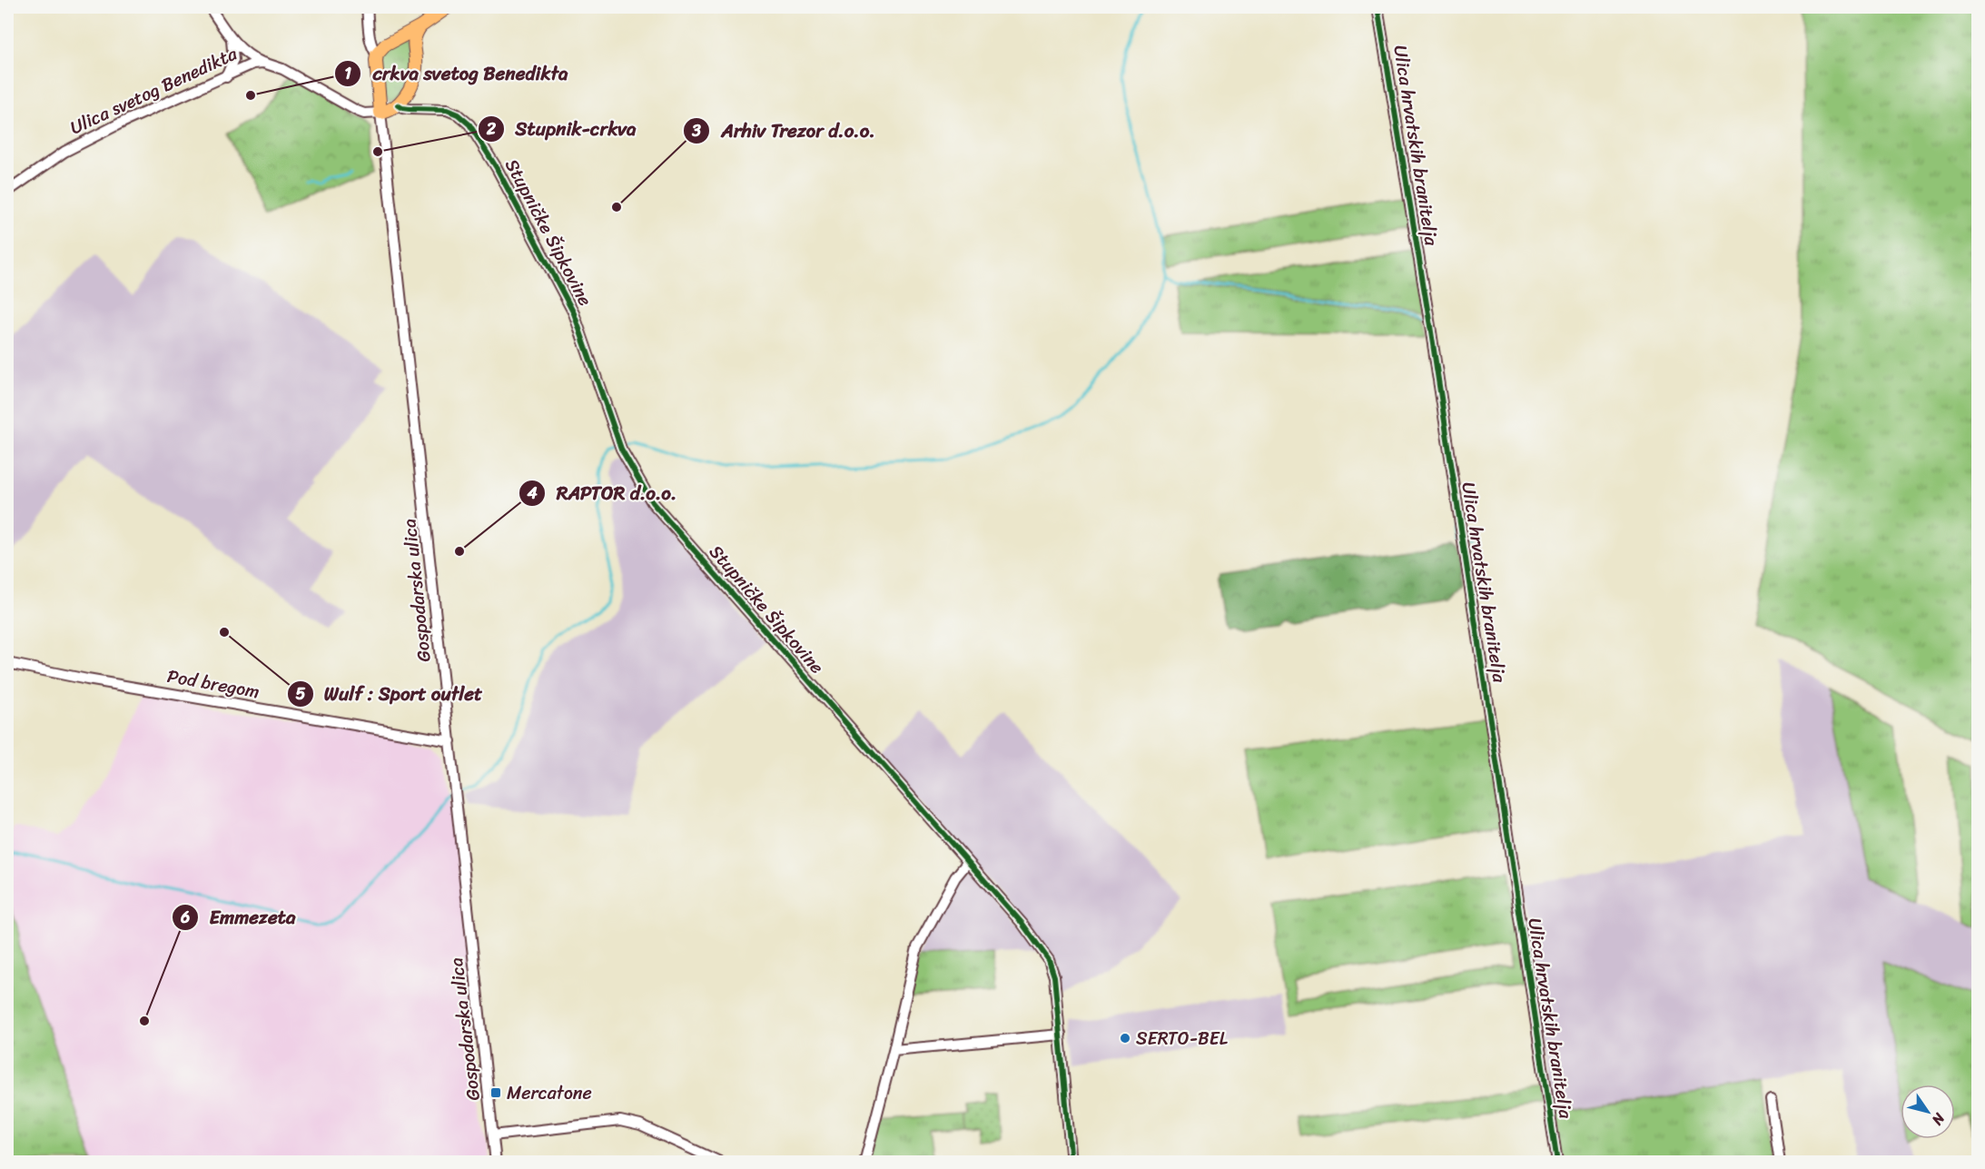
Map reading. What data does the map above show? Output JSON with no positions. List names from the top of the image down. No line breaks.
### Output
{"streets":{"street":["Ulica svetog Benedikta","Ulica hrvatskih branitelja","Stupničke Šipkovine","Gospodarska ulica","Pod bregom"]},"crossings":[["Ulica svetog Benedikta","Gospodarska ulica"],["Gospodarska ulica","Pod bregom"]],"places":{"other":["crkva svetog Benedikta","Stupnik-crkva","Arhiv Trezor d.o.o.","RAPTOR d.o.o.","Wulf : Sport outlet","Emmezeta","SERTO-BEL"],"transit":["Mercatone"]},"north":"bottom right"}
